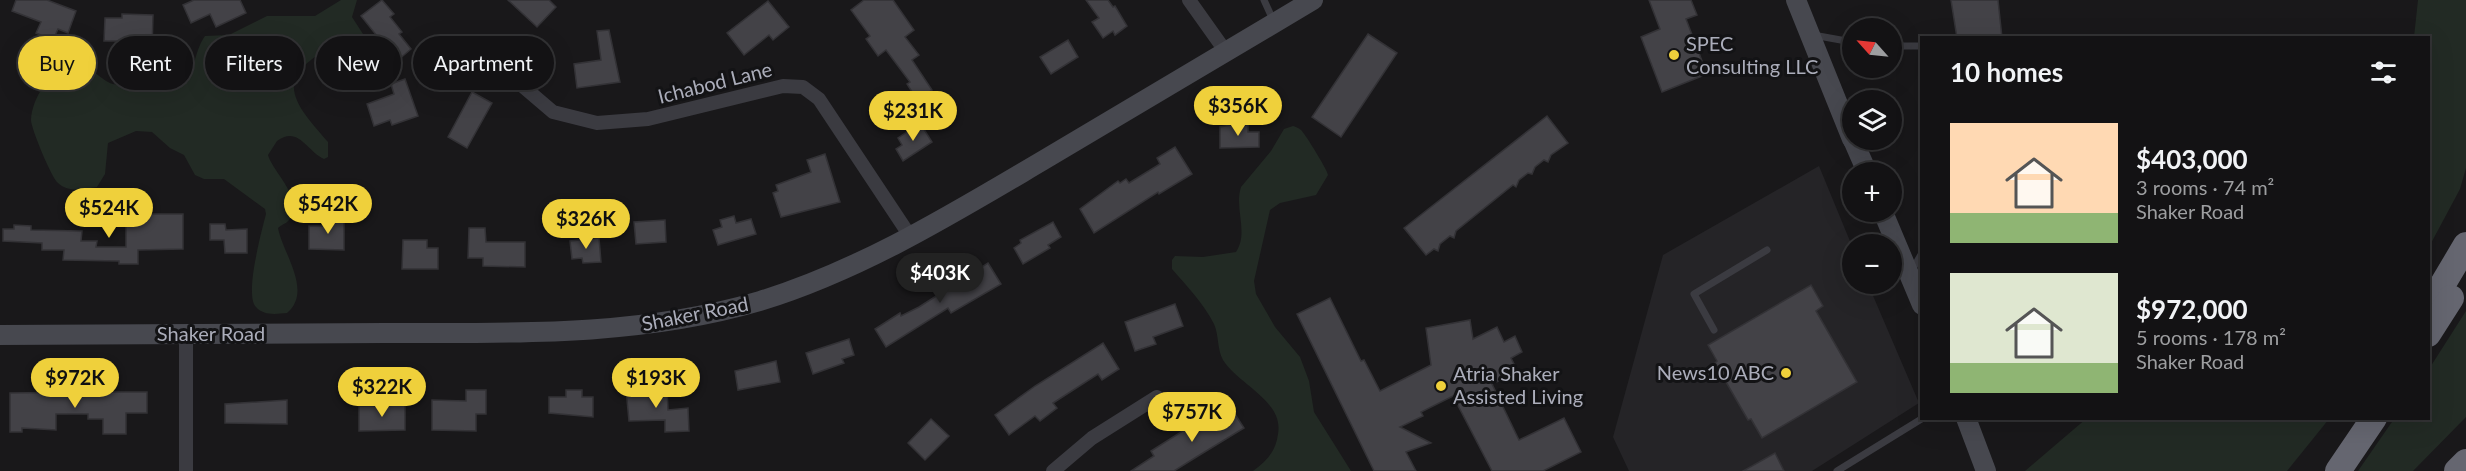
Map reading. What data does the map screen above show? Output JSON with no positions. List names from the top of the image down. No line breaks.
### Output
{"streets":{"main road":["Shaker Road"],"street":["Ichabod Lane"]},"crossings":[["Ichabod Lane","Shaker Road"]],"places":["SPEC Consulting LLC","News10 ABC","Atria Shaker Assisted Living"],"north":"top left","page":{"map_buttons":["+","−"],"chip":["Buy","Rent","Filters","New","Apartment"],"heading":"10 homes","price":["$356K","$231K","$542K","$524K","$326K","$403K","$972K","$193K","$322K","$757K"],"list":[{"name":"$403,000","note":"3 rooms · 74 m² · Shaker Road"},{"name":"$972,000","note":"5 rooms · 178 m² · Shaker Road"}]}}
